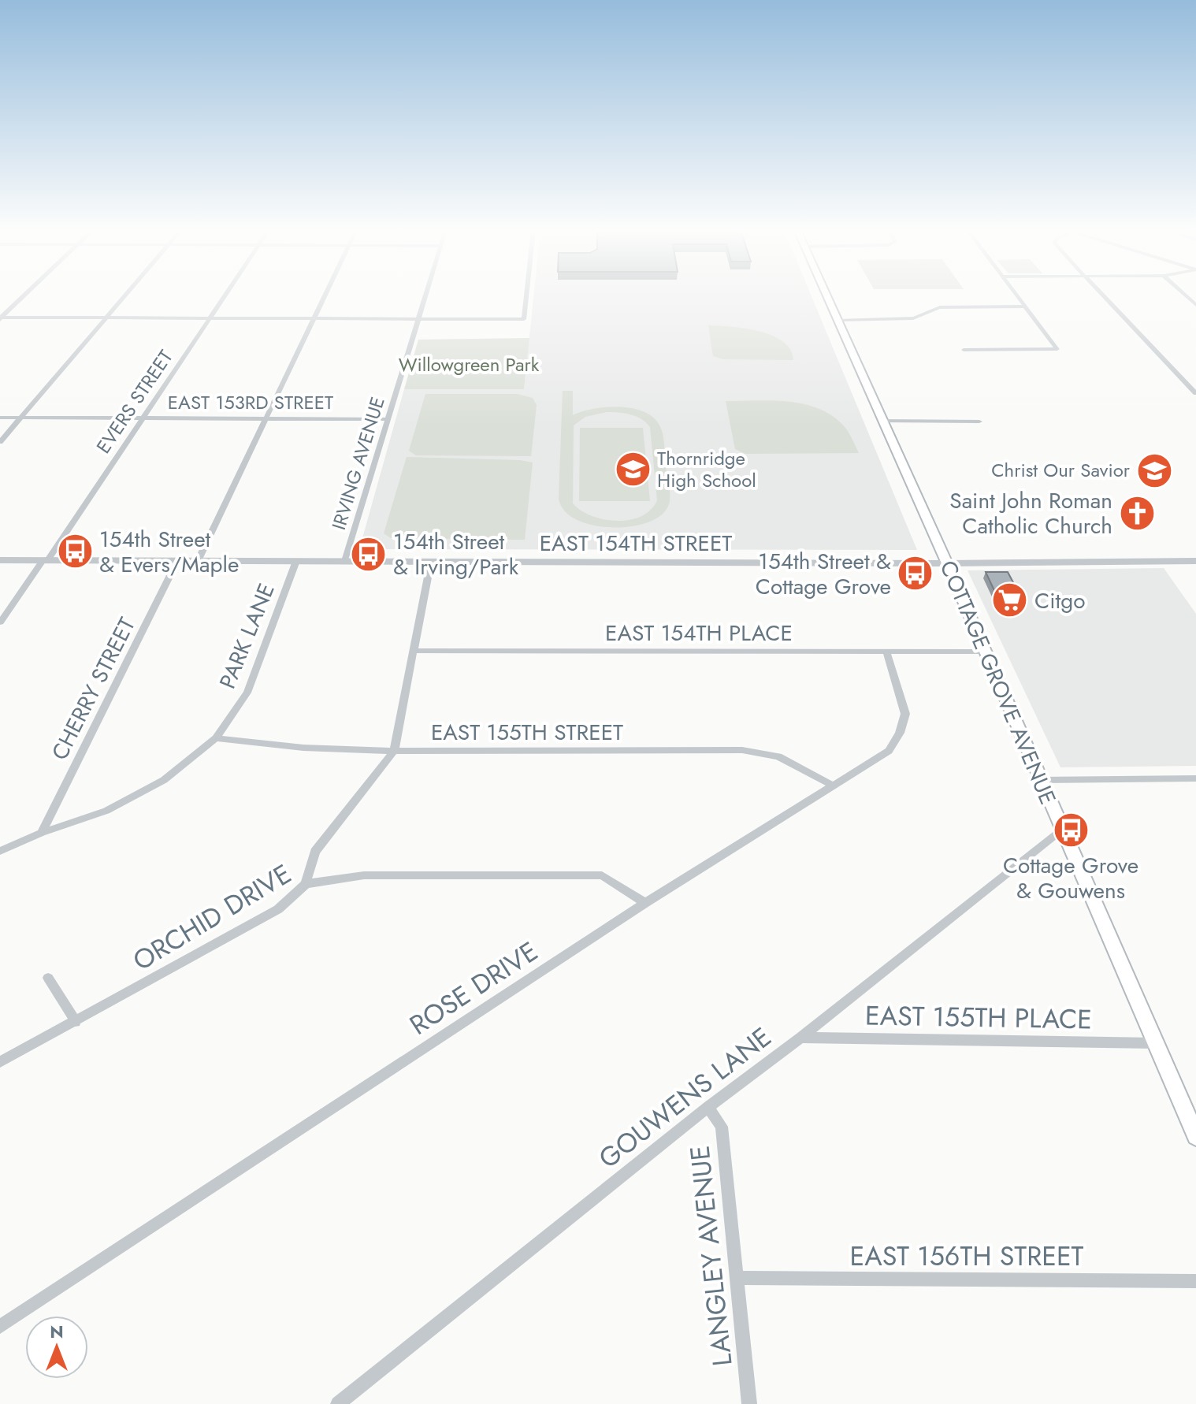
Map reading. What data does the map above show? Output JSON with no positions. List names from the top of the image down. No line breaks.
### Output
{"streets":{"main road":["COTTAGE GROVE AVENUE"],"street":["EVERS STREET","EAST 153RD STREET","IRVING AVENUE","EAST 154TH STREET","EAST 154TH PLACE","PARK LANE","CHERRY STREET","EAST 155TH STREET","ORCHID DRIVE","ROSE DRIVE","EAST 155TH PLACE","GOUWENS LANE","LANGLEY AVENUE","EAST 156TH STREET"]},"crossings":[["EVERS STREET","EAST 153RD STREET"],["EVERS STREET","EAST 154TH STREET"],["EAST 153RD STREET","IRVING AVENUE"],["IRVING AVENUE","EAST 154TH STREET"],["EAST 154TH STREET","PARK LANE"],["EAST 154TH STREET","COTTAGE GROVE AVENUE"],["EAST 154TH STREET","CHERRY STREET"],["EAST 154TH PLACE","COTTAGE GROVE AVENUE"],["EAST 154TH PLACE","ROSE DRIVE"],["PARK LANE","CHERRY STREET"],["PARK LANE","EAST 155TH STREET"],["COTTAGE GROVE AVENUE","EAST 155TH PLACE"],["COTTAGE GROVE AVENUE","GOUWENS LANE"],["EAST 155TH STREET","ROSE DRIVE"],["ORCHID DRIVE","ROSE DRIVE"],["EAST 155TH PLACE","GOUWENS LANE"],["GOUWENS LANE","LANGLEY AVENUE"],["LANGLEY AVENUE","EAST 156TH STREET"]],"parks":["Willowgreen Park"],"places":{"school or university":["Thornridge High School","Christ Our Savior"],"church":["Saint John Roman Catholic Church"],"bus stop":["154th Street & Evers/Maple","154th Street & Irving/Park","154th Street & Cottage Grove","Cottage Grove & Gouwens"],"supermarket":["Citgo"]},"north":"top"}
